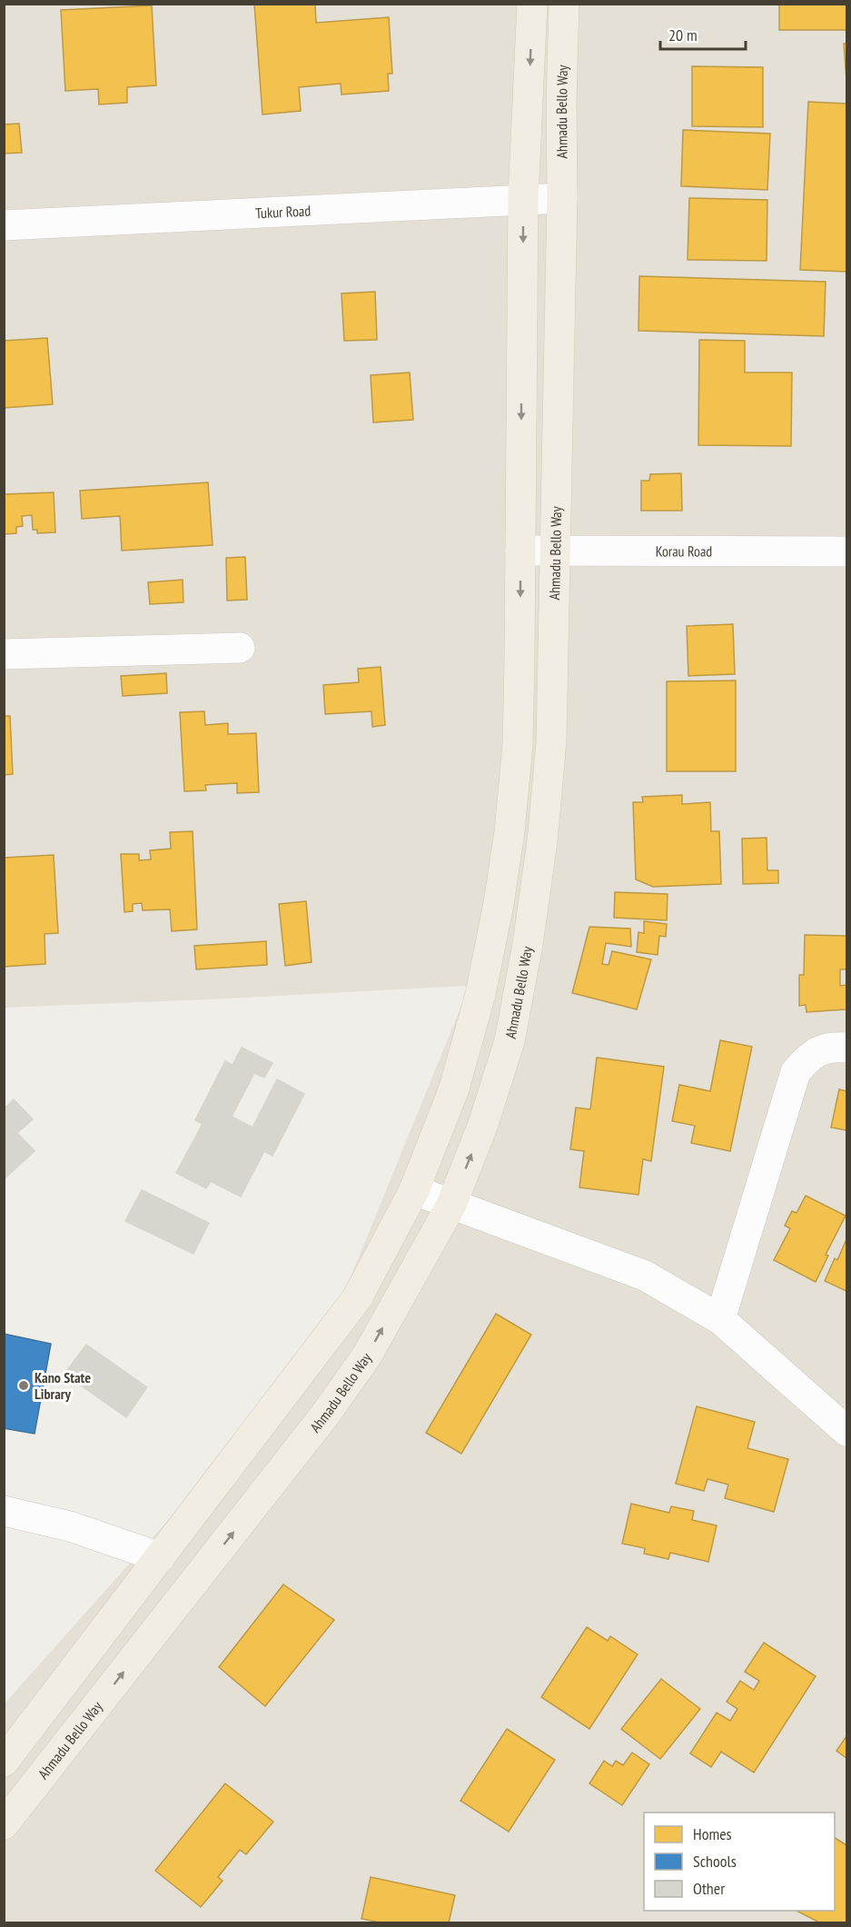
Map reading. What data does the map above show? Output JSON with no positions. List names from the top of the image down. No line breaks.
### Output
{"streets":{"main road":["Ahmadu Bello Way"],"street":["Tukur Road","Korau Road"]},"crossings":[["Ahmadu Bello Way","Tukur Road"],["Ahmadu Bello Way","Korau Road"]],"places":["Kano State Library"],"legend":["Homes","Schools","Other"],"scale_bar":"20 m"}
